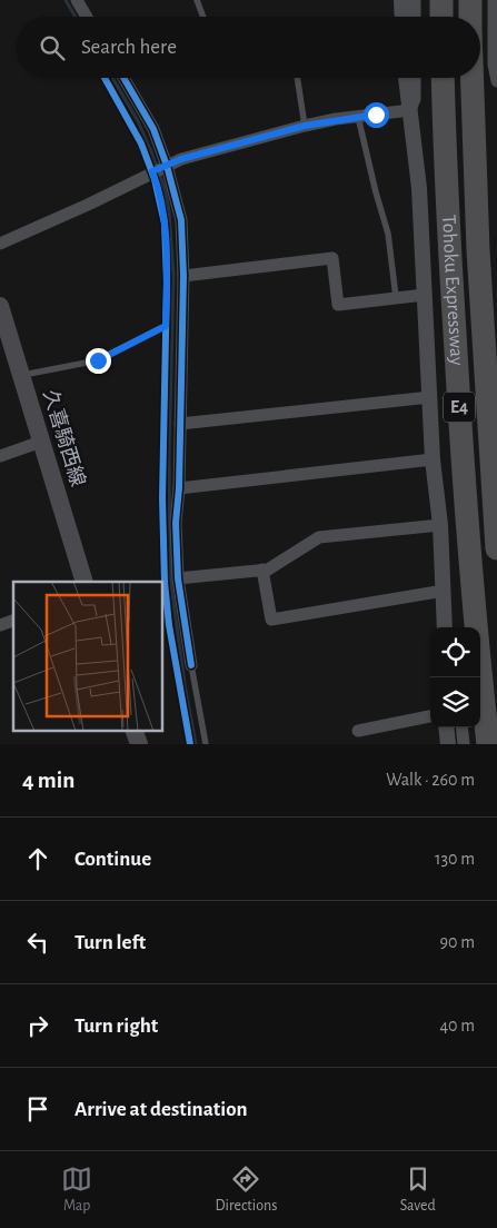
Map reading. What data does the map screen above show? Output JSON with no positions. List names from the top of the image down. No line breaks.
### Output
{"streets":{"highway":["Tohoku Expressway","E4"],"main road":["久喜騎西線"]},"page":{"search":"Search here","heading":["4 min","Walk · 260 m"],"list":[["Continue","130 m"],["Turn left","90 m"],["Turn right","40 m"],"Arrive at destination"],"nav":["Map","Directions","Saved"]}}
